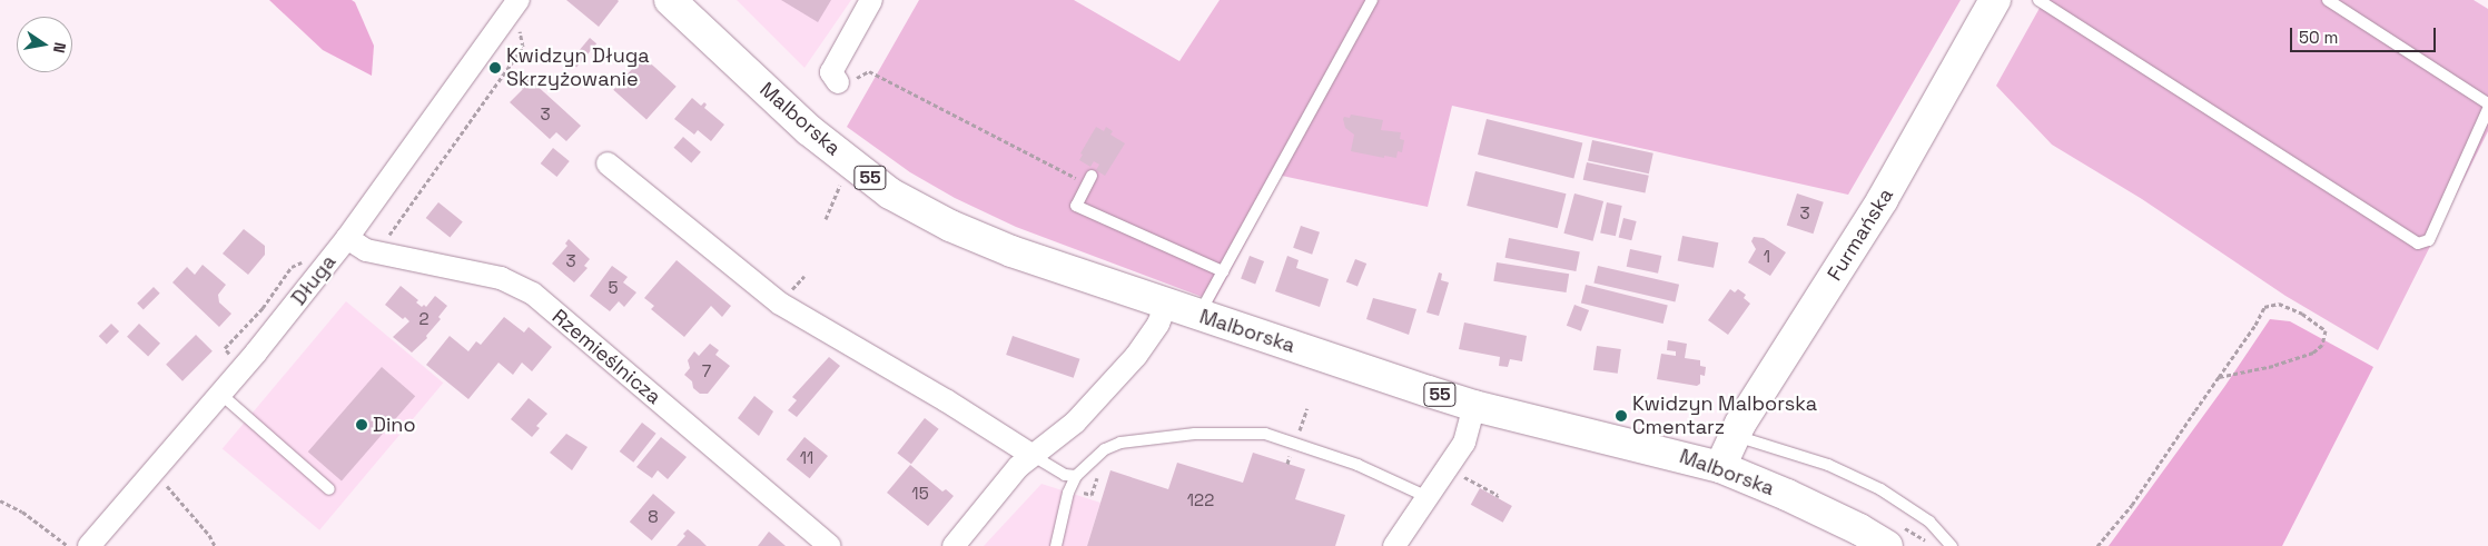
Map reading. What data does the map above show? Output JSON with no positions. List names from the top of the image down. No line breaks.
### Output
{"streets":{"main road":["Malborska","55","Furmańska"],"street":["Długa","Rzemieślnicza"]},"crossings":[["Malborska","Furmańska"],["Długa","Rzemieślnicza"]],"places":["Kwidzyn Długa Skrzyżowanie","Kwidzyn Malborska Cmentarz","Dino"],"house_numbers":["3","3","1","3","5","2","7","11","15","122","8"],"scale_bar":"50 m","north":"right"}
